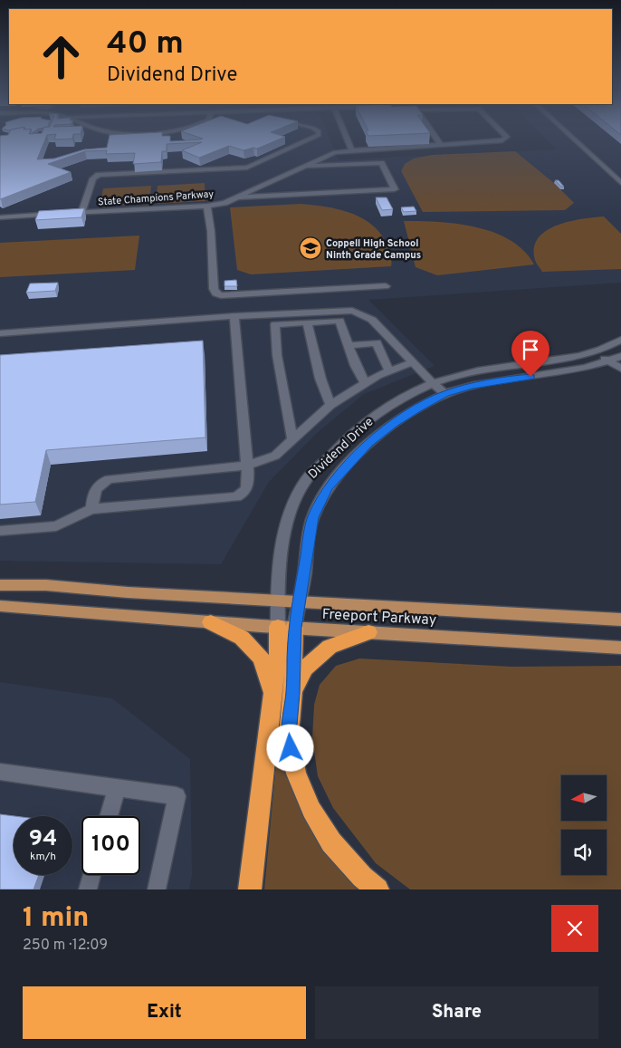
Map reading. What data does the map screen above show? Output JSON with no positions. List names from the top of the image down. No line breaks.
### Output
{"streets":{"main road":["Freeport Parkway"],"street":["State Champions Parkway","Dividend Drive"]},"crossings":[["Dividend Drive","Freeport Parkway"]],"places":{"school or university":["Coppell High School Ninth Grade Campus"]},"north":"left","page":{"turn":["40 m","Dividend Drive"],"speed":"94 km/h","limit":"100","heading":["1 min","250 m · 12:09"],"buttons":["Exit","Share"]}}
